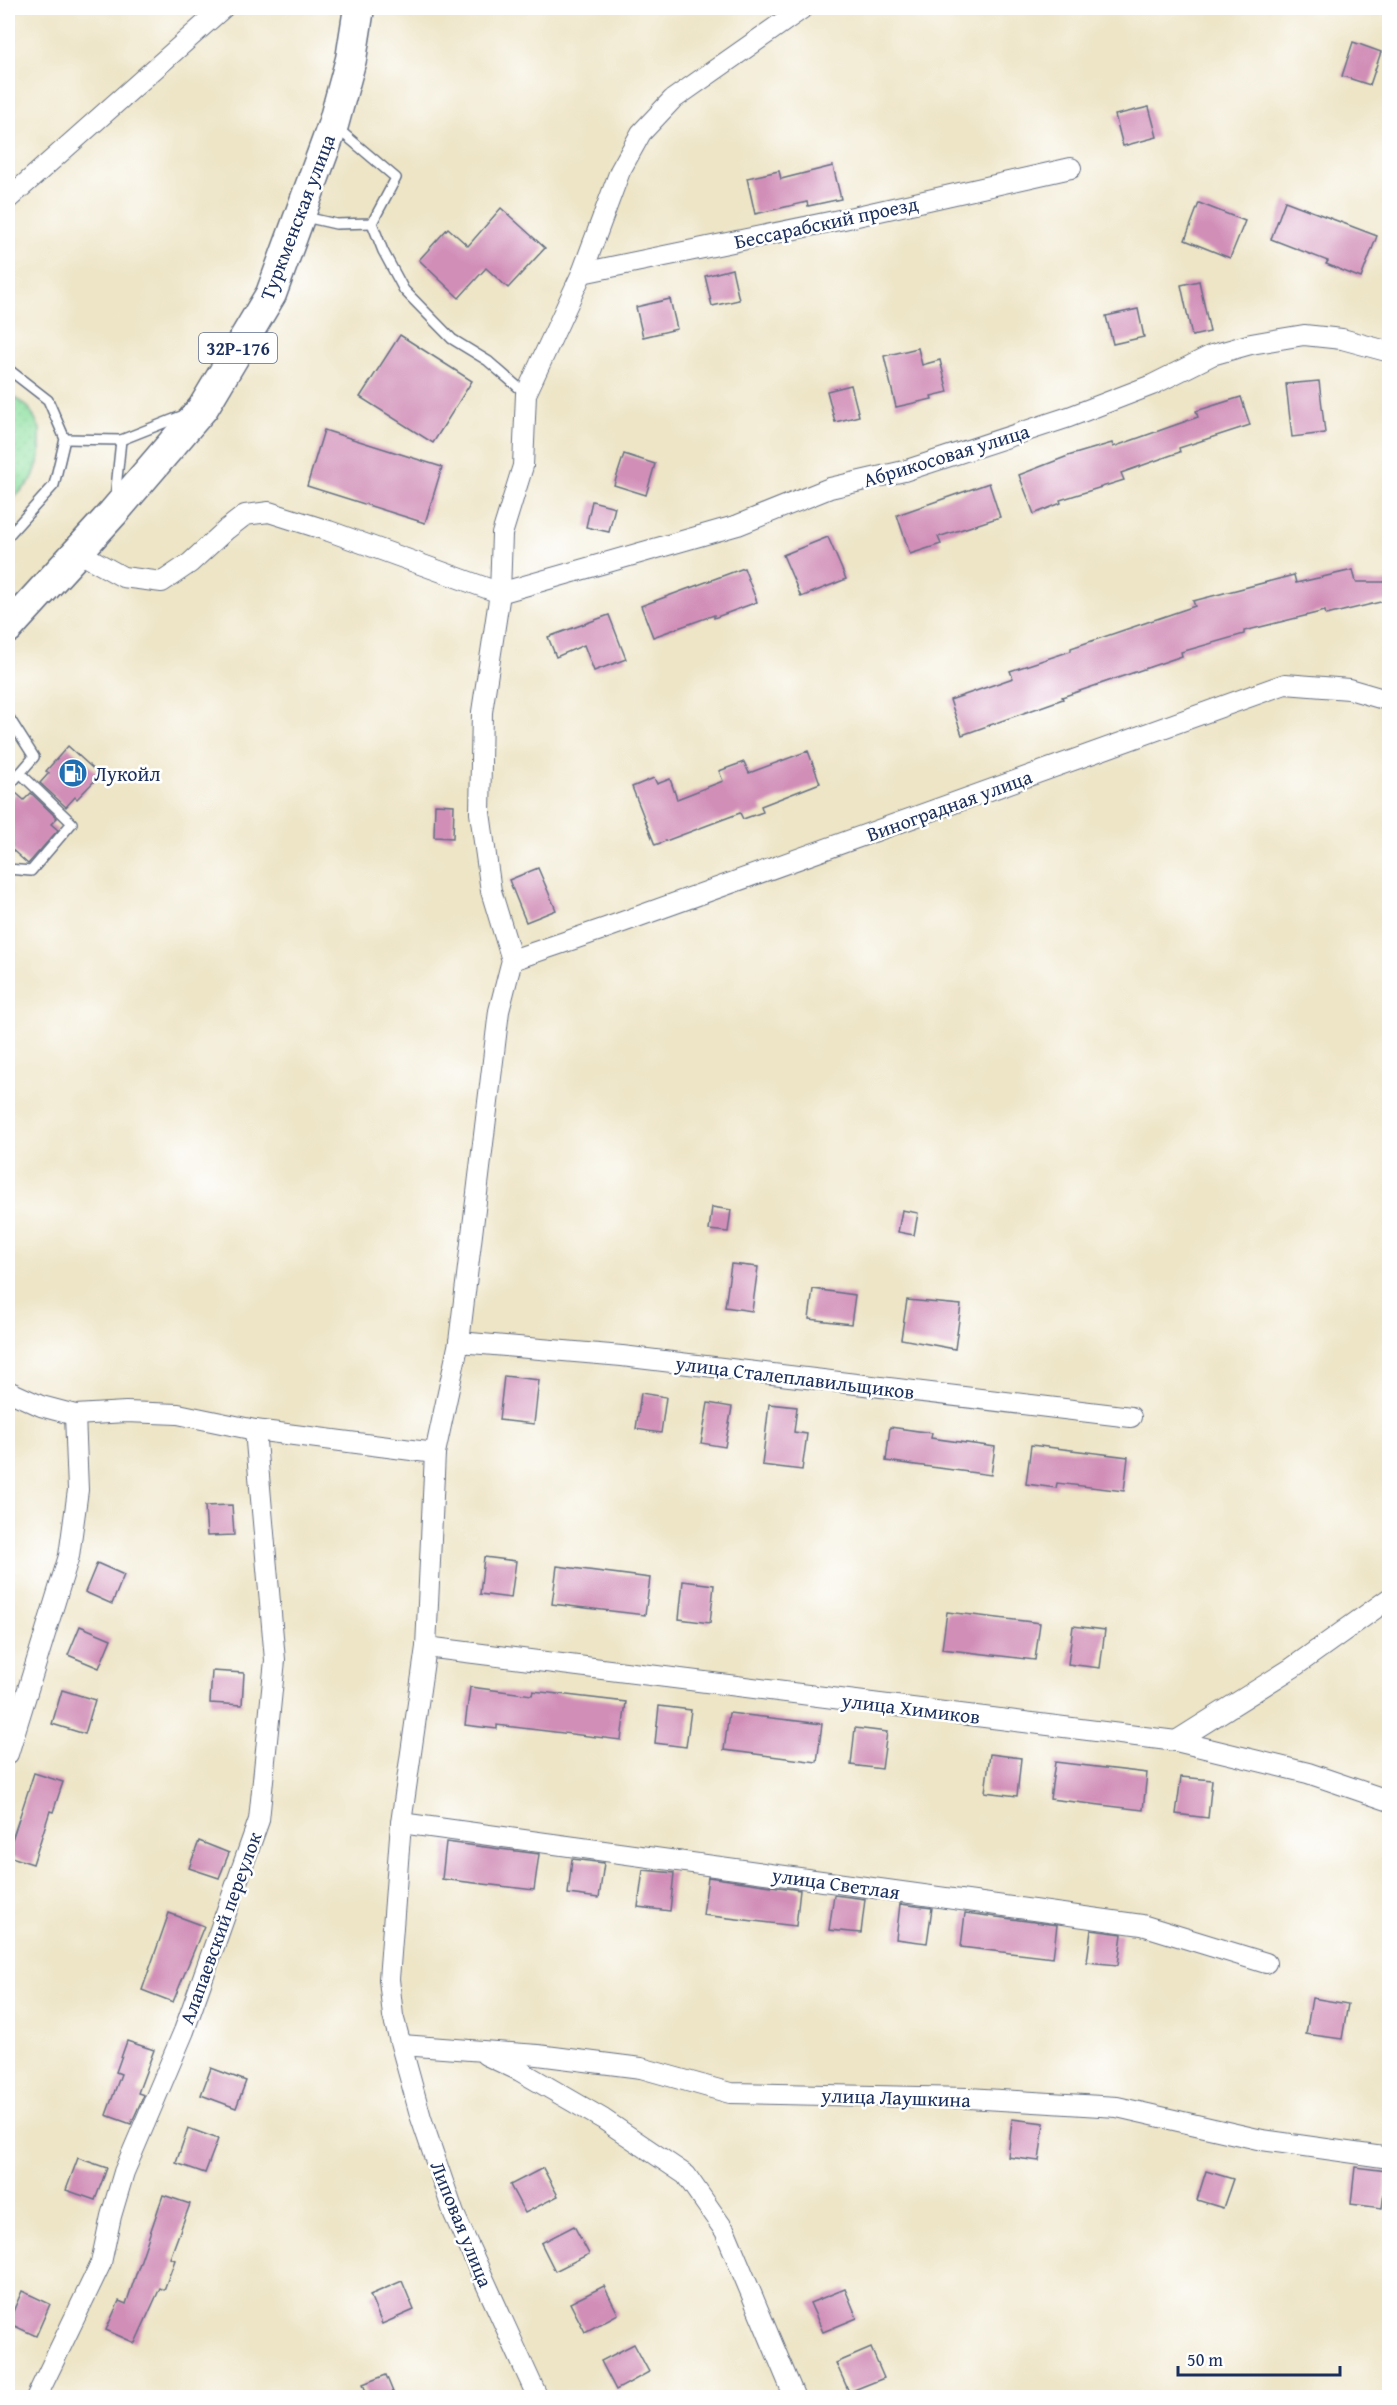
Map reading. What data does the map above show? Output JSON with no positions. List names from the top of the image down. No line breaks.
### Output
{"streets":{"main road":["Туркменская улица","32Р-176"],"street":["Бессарабский проезд","Абрикосовая улица","Виноградная улица","улица Сталеплавильщиков","улица Химиков","улица Светлая","Алапаевский переулок","улица Лаушкина","Липовая улица"]},"crossings":[["Виноградная улица","Липовая улица"],["улица Сталеплавильщиков","Липовая улица"],["улица Химиков","Липовая улица"],["улица Светлая","Липовая улица"],["улица Лаушкина","Липовая улица"]],"places":{"fuel station":["Лукойл"]},"scale_bar":"50 m"}
